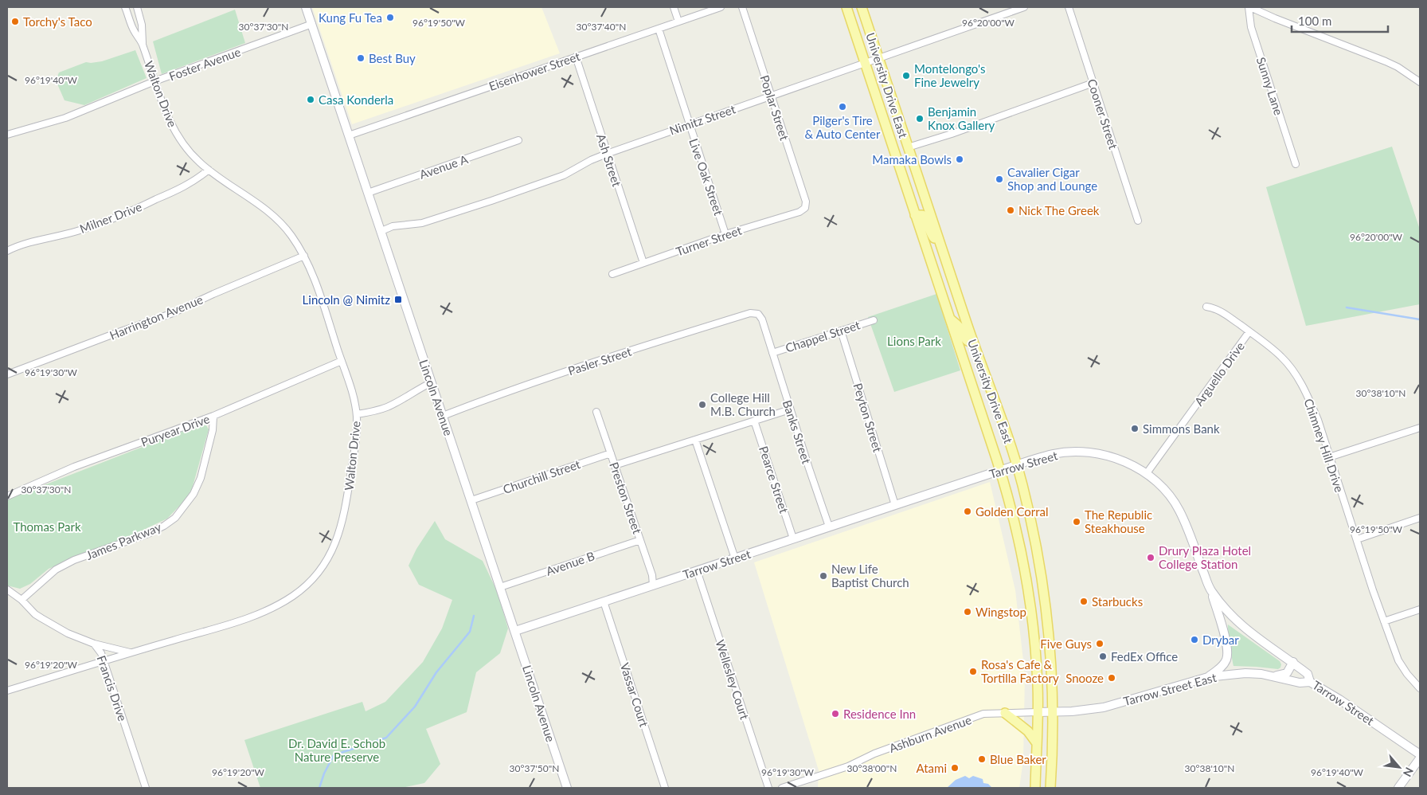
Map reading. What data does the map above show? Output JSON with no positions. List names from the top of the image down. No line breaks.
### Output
{"streets":{"main road":["University Drive East"],"street":["Foster Avenue","Eisenhower Street","Sunny Lane","Walton Drive","Poplar Street","Cooner Street","Nimitz Street","Ash Street","Avenue A","Live Oak Street","Milner Drive","Turner Street","Harrington Avenue","Chappel Street","Pasler Street","Arguello Drive","Lincoln Avenue","Peyton Street","Puryear Drive","Banks Street","Chimney Hill Drive","Tarrow Street","Churchill Street","Pearce Street","Preston Street","James Parkway","Avenue B","Wellesley Court","Francis Drive","Tarrow Street East","Vassar Court","Ashburn Avenue"]},"crossings":[["Foster Avenue","Walton Drive"],["Foster Avenue","Lincoln Avenue"],["Eisenhower Street","Ash Street"],["Eisenhower Street","Live Oak Street"],["Eisenhower Street","Lincoln Avenue"],["University Drive East","Nimitz Street"],["University Drive East","Tarrow Street"],["University Drive East","Tarrow Street East"],["University Drive East","Ashburn Avenue"],["Walton Drive","Milner Drive"],["Walton Drive","Harrington Avenue"],["Walton Drive","Puryear Drive"],["Walton Drive","Francis Drive"],["Poplar Street","Nimitz Street"],["Poplar Street","Turner Street"],["Nimitz Street","Ash Street"],["Nimitz Street","Live Oak Street"],["Nimitz Street","Lincoln Avenue"],["Ash Street","Turner Street"],["Avenue A","Lincoln Avenue"],["Live Oak Street","Turner Street"],["Chappel Street","Peyton Street"],["Chappel Street","Banks Street"],["Pasler Street","Lincoln Avenue"],["Pasler Street","Banks Street"],["Arguello Drive","Chimney Hill Drive"],["Arguello Drive","Tarrow Street"],["Lincoln Avenue","Tarrow Street"],["Lincoln Avenue","Churchill Street"],["Lincoln Avenue","Avenue B"],["Peyton Street","Tarrow Street"],["Puryear Drive","James Parkway"],["Banks Street","Tarrow Street"],["Tarrow Street","Pearce Street"],["Tarrow Street","Preston Street"],["Tarrow Street","Wellesley Court"],["Tarrow Street","Tarrow Street East"],["Tarrow Street","Vassar Court"],["Churchill Street","Preston Street"],["Preston Street","Avenue B"],["James Parkway","Francis Drive"],["Tarrow Street East","Ashburn Avenue"]],"parks":["Lions Park","Thomas Park","Dr. David E. Schob Nature Preserve"],"places":{"other":["Kung Fu Tea","Torchy's Taco","Best Buy","Montelongo's Fine Jewelry","Casa Konderla","Pilger's Tire & Auto Center","Benjamin Knox Gallery","Mamaka Bowls","Cavalier Cigar Shop and Lounge","Nick The Greek","College Hill M.B. Church","Simmons Bank","Golden Corral","The Republic Steakhouse","Drury Plaza Hotel College Station","New Life Baptist Church","Starbucks","Wingstop","Drybar","Five Guys","FedEx Office","Rosa's Cafe & Tortilla Factory","Snooze","Residence Inn","Blue Baker","Atami"],"transit":["Lincoln @ Nimitz"]},"scale_bar":"100 m","north":"bottom right","coordinates":["96°19'50\"W","96°20'00\"W","30°37'30\"N","30°37'40\"N","96°19'40\"W","96°19'30\"W","30°38'10\"N","96°19'20\"W","30°37'50\"N","30°38'00\"N"]}
